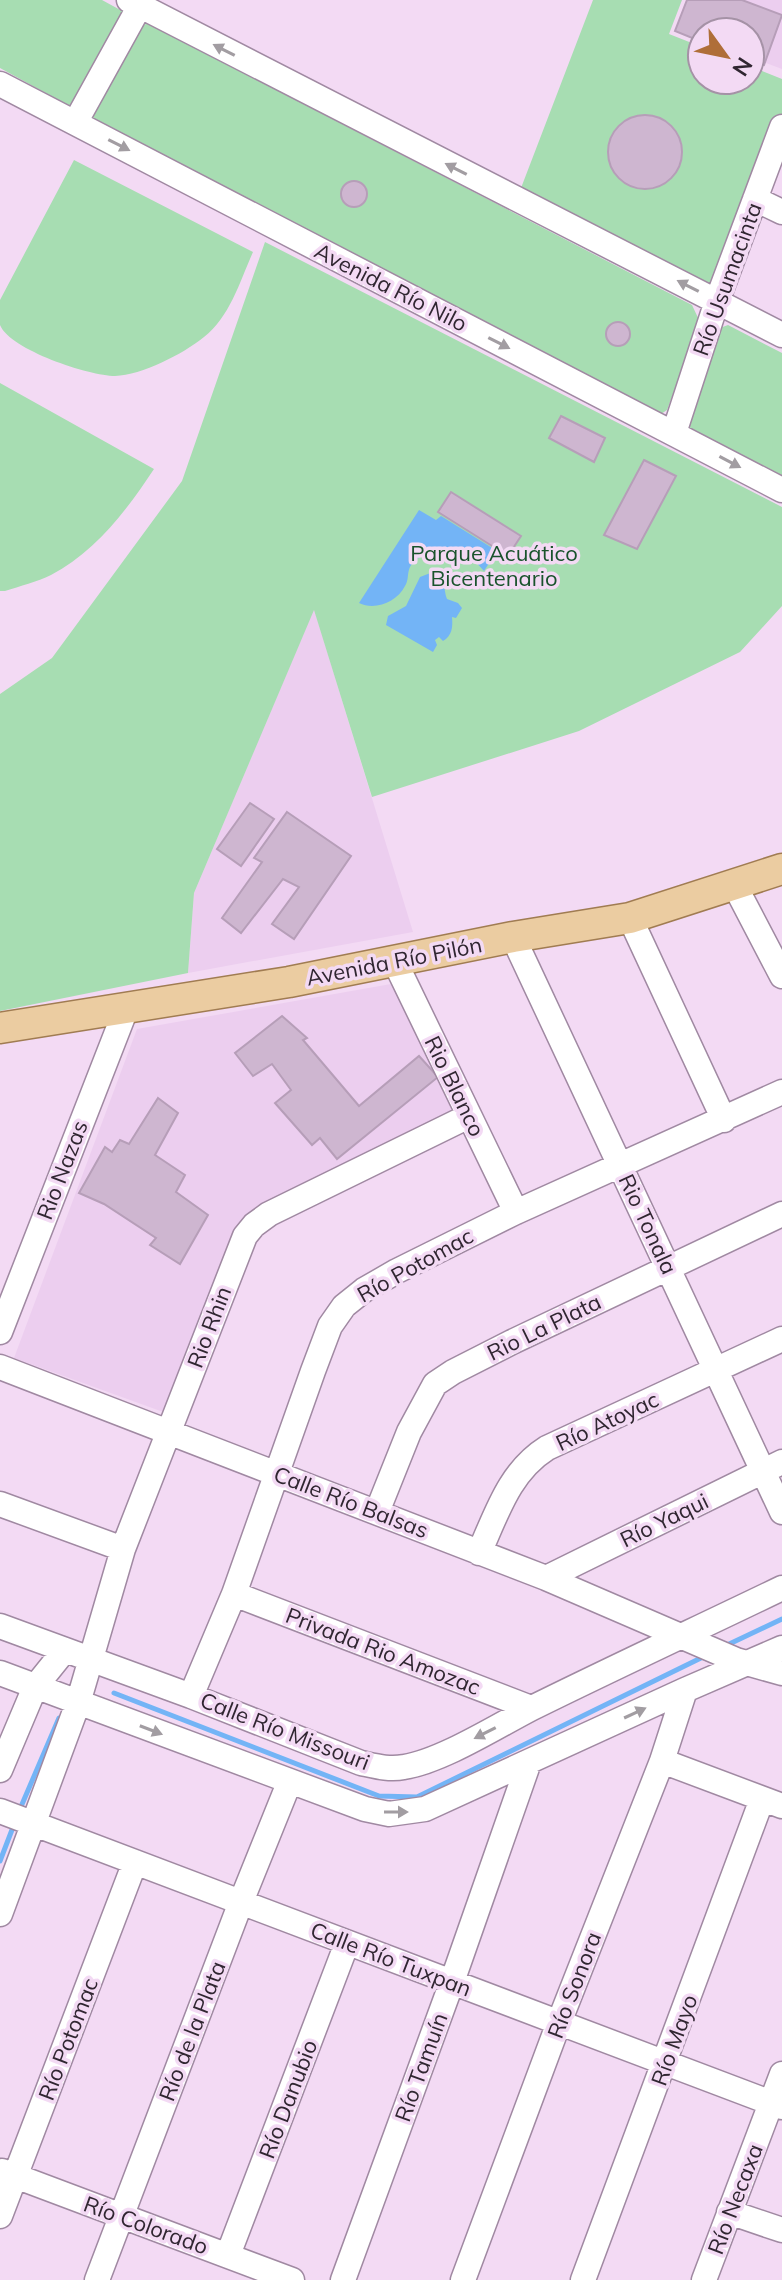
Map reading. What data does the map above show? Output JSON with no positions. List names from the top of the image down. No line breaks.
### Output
{"streets":{"main road":["Avenida Río Pilón"],"street":["Río Usumacinta","Avenida Río Nilo","Rio Blanco","Rio Nazas","Rio Tonala","Río Potomac","Rio Rhin","Rio La Plata","Río Atoyac","Calle Río Balsas","Río Yaqui","Privada Rio Amozac","Calle Río Missouri","Calle Río Tuxpan","Río Sonora","Río de la Plata","Río Mayo","Río Tamuín","Río Danubio","Río Necaxa","Río Colorado"]},"crossings":[["Río Usumacinta","Avenida Río Nilo"],["Avenida Río Pilón","Rio Blanco"],["Avenida Río Pilón","Rio Nazas"],["Avenida Río Pilón","Rio Tonala"],["Rio Blanco","Río Potomac"],["Rio Blanco","Rio Rhin"],["Rio Tonala","Río Potomac"],["Rio Tonala","Rio La Plata"],["Rio Tonala","Río Atoyac"],["Rio Tonala","Río Yaqui"],["Río Potomac","Calle Río Balsas"],["Río Potomac","Privada Rio Amozac"],["Río Potomac","Calle Río Missouri"],["Río Potomac","Calle Río Tuxpan"],["Río Potomac","Río Colorado"],["Rio Rhin","Calle Río Balsas"],["Rio Rhin","Calle Río Missouri"],["Rio Rhin","Calle Río Tuxpan"],["Rio La Plata","Calle Río Balsas"],["Río Atoyac","Calle Río Balsas"],["Calle Río Balsas","Río Yaqui"],["Calle Río Balsas","Calle Río Missouri"],["Privada Rio Amozac","Calle Río Missouri"],["Calle Río Missouri","Río Sonora"],["Calle Río Missouri","Río de la Plata"],["Calle Río Missouri","Río Tamuín"],["Calle Río Tuxpan","Río Sonora"],["Calle Río Tuxpan","Río de la Plata"],["Calle Río Tuxpan","Río Mayo"],["Calle Río Tuxpan","Río Tamuín"],["Calle Río Tuxpan","Río Danubio"],["Calle Río Tuxpan","Río Necaxa"],["Río de la Plata","Río Colorado"],["Río Danubio","Río Colorado"]],"parks":["Parque Acuático Bicentenario"],"north":"bottom right"}
